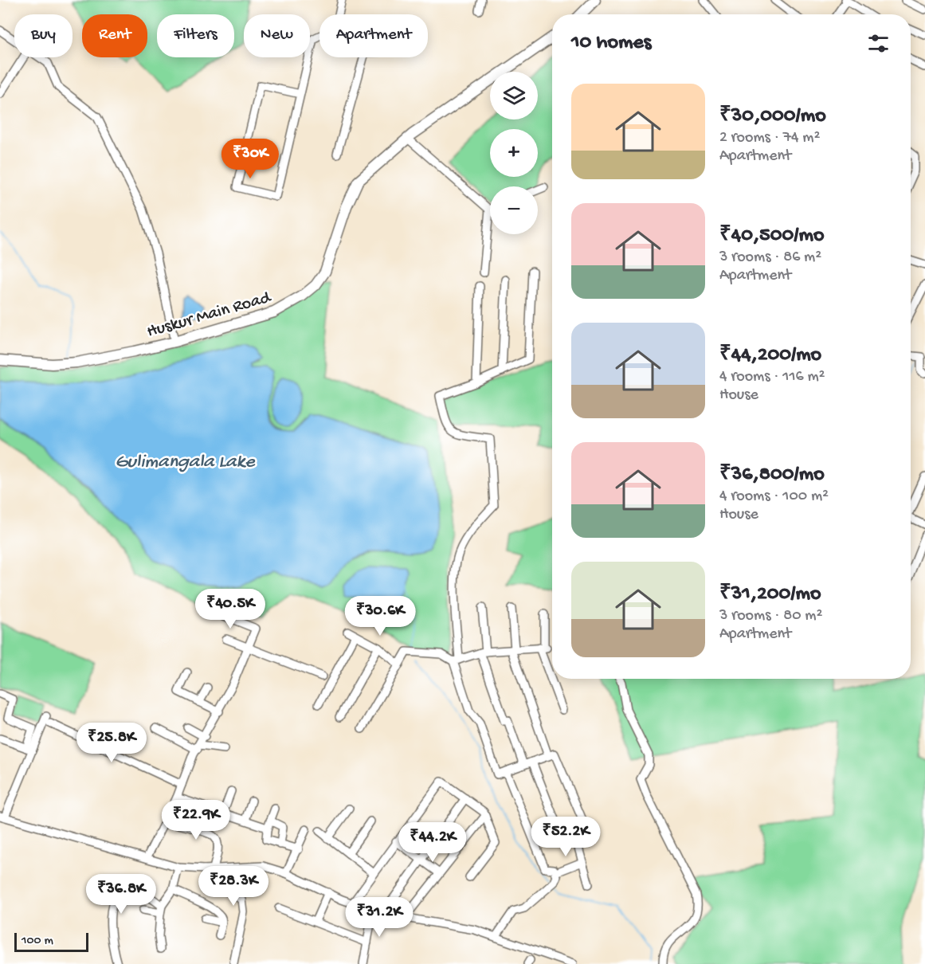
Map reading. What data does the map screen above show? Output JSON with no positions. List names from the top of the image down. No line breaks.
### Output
{"streets":{"main road":["Huskur Main Road"]},"water":["Gulimangala Lake"],"scale_bar":"100 m","page":{"chip":["Buy","Rent","Filters","New","Apartment"],"heading":"10 homes","map_buttons":["+","−"],"list":[{"name":"₹30,000/mo","note":"2 rooms · 74 m² · Apartment"},{"name":"₹40,500/mo","note":"3 rooms · 86 m² · Apartment"},{"name":"₹44,200/mo","note":"4 rooms · 116 m² · House"},{"name":"₹36,800/mo","note":"4 rooms · 100 m² · House"},{"name":"₹31,200/mo","note":"3 rooms · 80 m² · Apartment"}],"price":["₹30K","₹40.5K","₹30.6K","₹25.8K","₹22.9K","₹52.2K","₹44.2K","₹28.3K","₹36.8K","₹31.2K"],"scale":"100 m"}}
